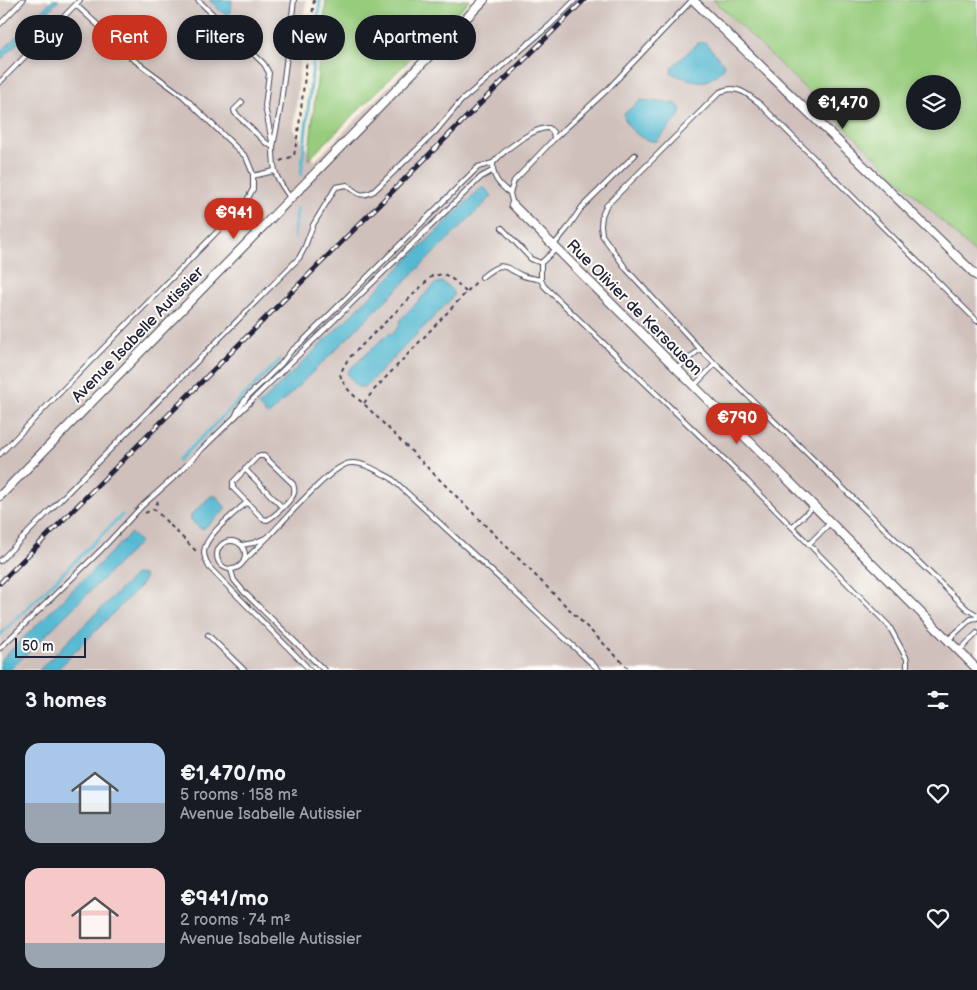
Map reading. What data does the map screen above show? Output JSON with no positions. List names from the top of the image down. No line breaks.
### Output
{"streets":{"street":["Rue Olivier de Kersauson","Avenue Isabelle Autissier"]},"scale_bar":"50 m","page":{"chip":["Buy","Rent","Filters","New","Apartment"],"price":["€1,470","€941","€790"],"scale":"50 m","heading":"3 homes","list":[{"name":"€1,470/mo","note":"5 rooms · 158 m² · Avenue Isabelle Autissier"},{"name":"€941/mo","note":"2 rooms · 74 m² · Avenue Isabelle Autissier"}]}}
